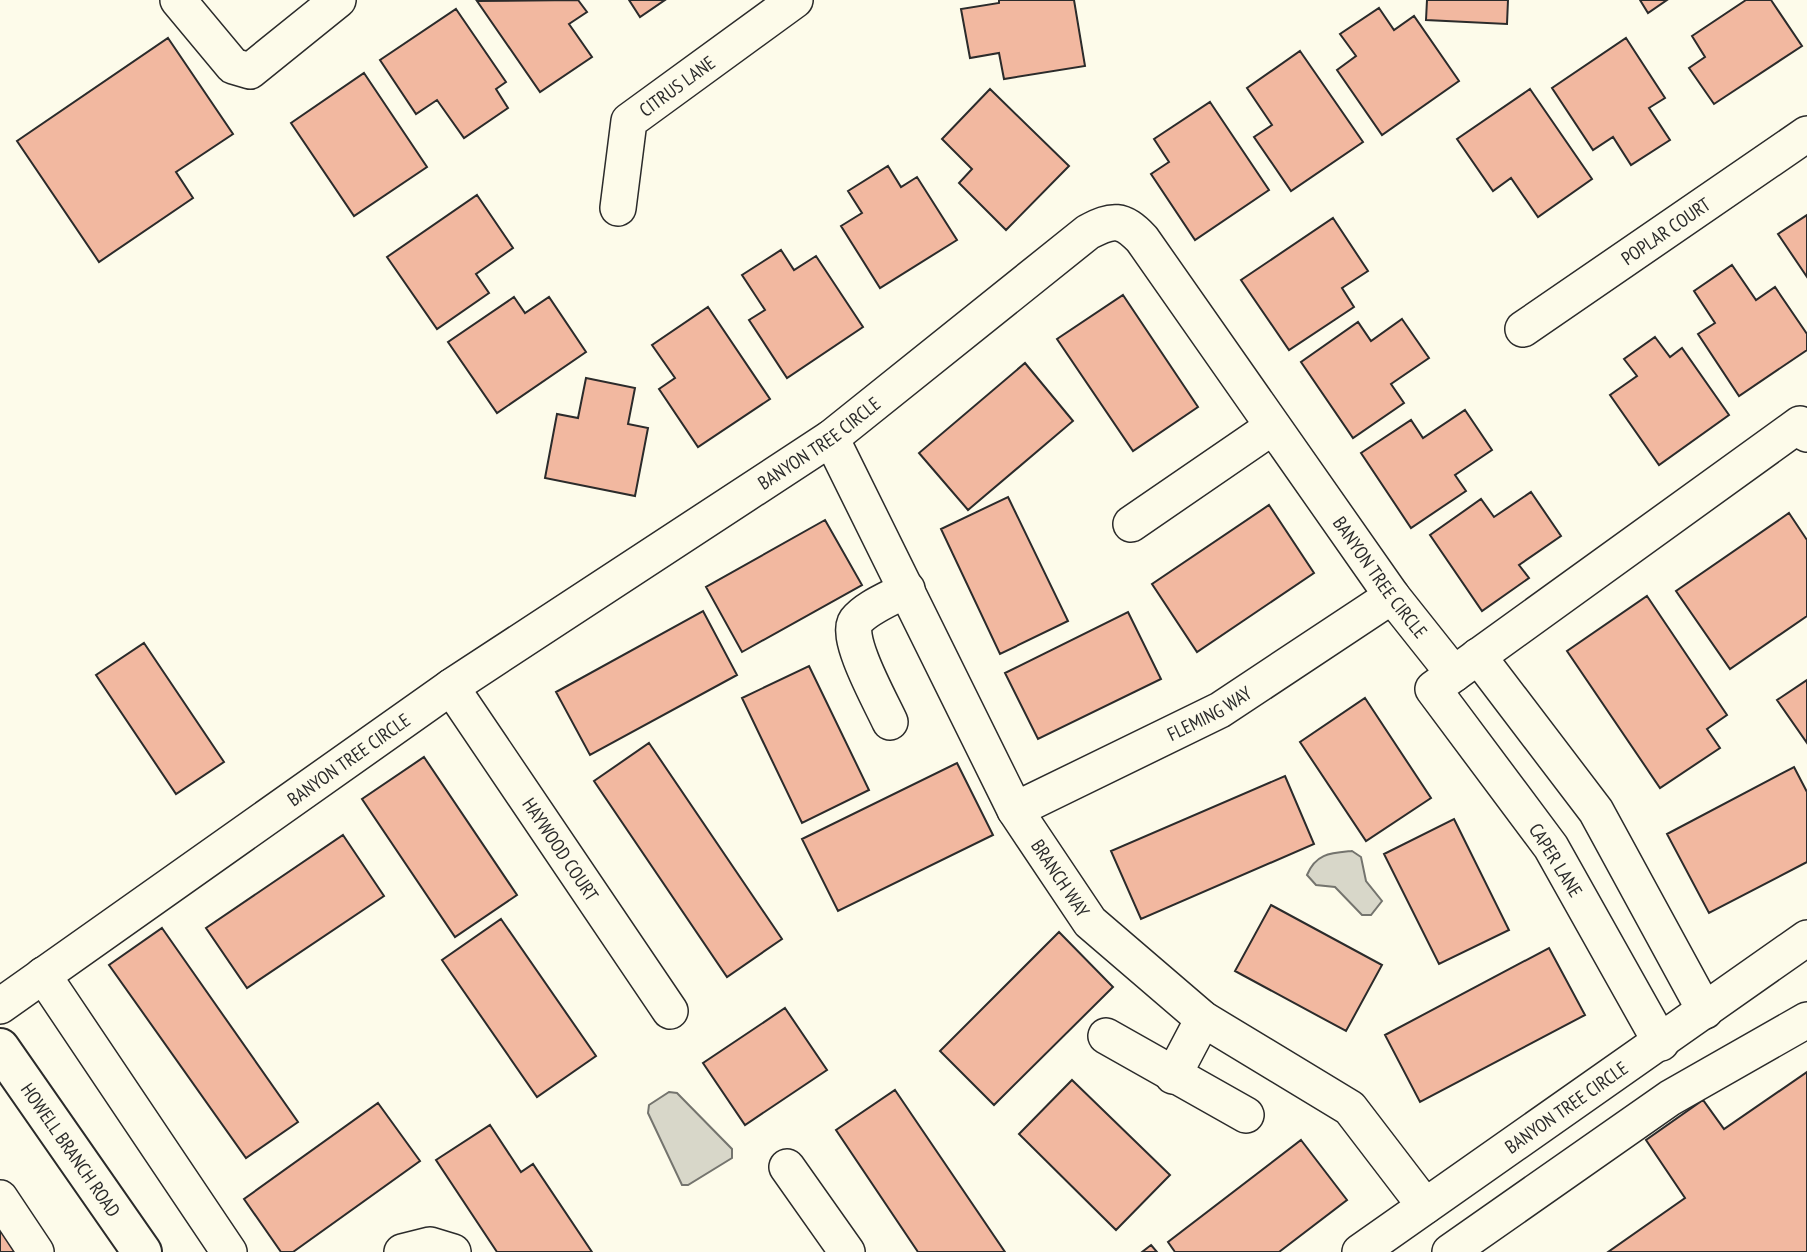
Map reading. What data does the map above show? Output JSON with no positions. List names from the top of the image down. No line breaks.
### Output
{"streets":{"main road":["HOWELL BRANCH ROAD"],"street":["CITRUS LANE","POPLAR COURT","BANYON TREE CIRCLE","FLEMING WAY","HAYWOOD COURT","CAPER LANE","BRANCH WAY"]},"crossings":[["BANYON TREE CIRCLE","FLEMING WAY"],["BANYON TREE CIRCLE","HAYWOOD COURT"],["BANYON TREE CIRCLE","CAPER LANE"],["BANYON TREE CIRCLE","BRANCH WAY"],["FLEMING WAY","BRANCH WAY"]]}
